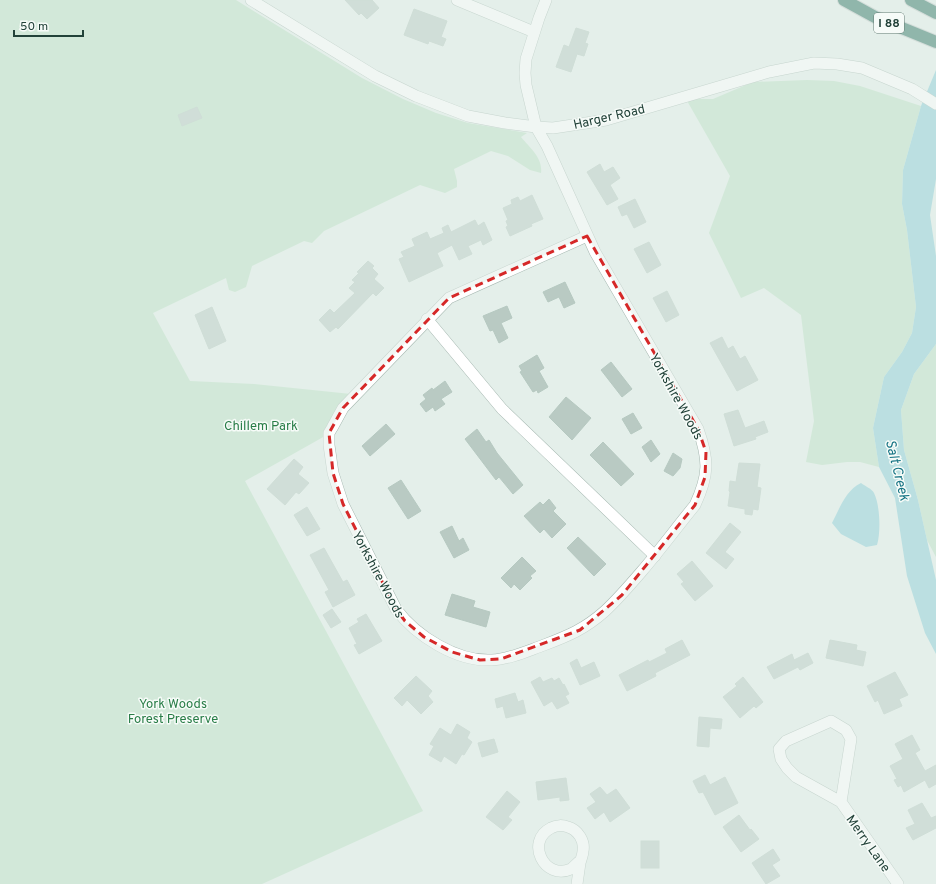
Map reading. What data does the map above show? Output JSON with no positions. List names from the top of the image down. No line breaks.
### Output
{"streets":{"highway":["I 88"],"street":["Harger Road","Yorkshire Woods","Merry Lane"]},"crossings":[["Harger Road","Yorkshire Woods"]],"water":["Salt Creek"],"parks":["Chillem Park","York Woods Forest Preserve"],"scale_bar":"50 m"}
